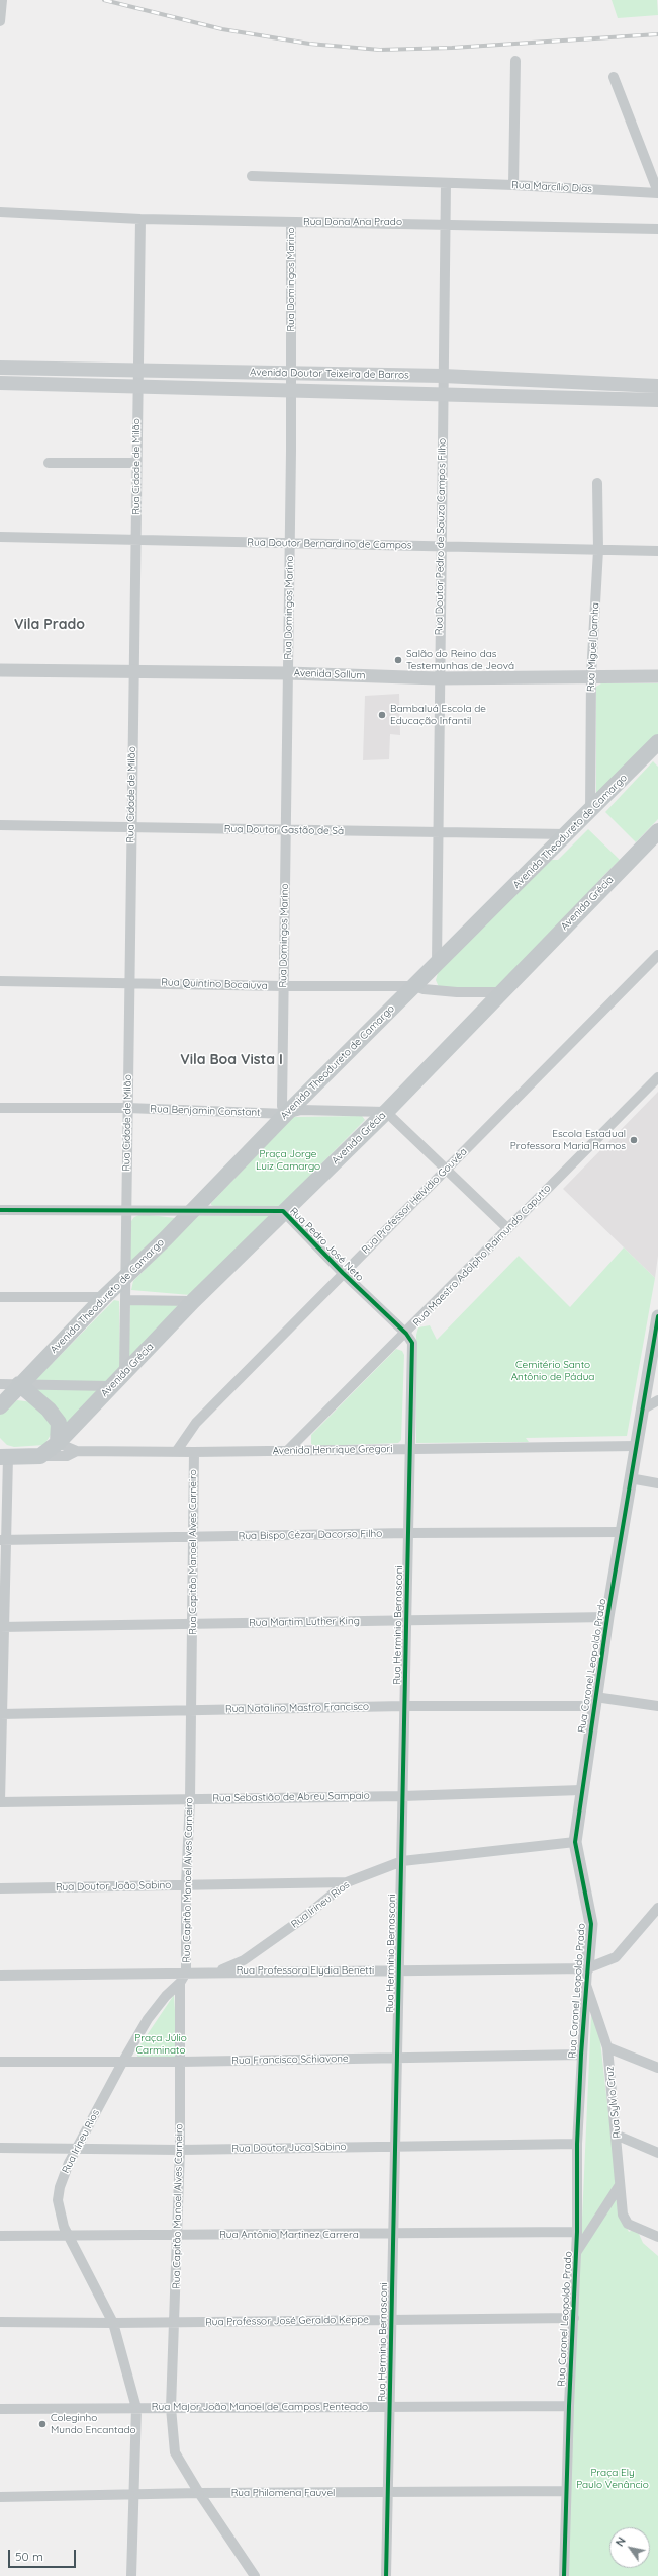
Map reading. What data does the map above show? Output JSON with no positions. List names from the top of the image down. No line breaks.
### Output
{"streets":{"main road":["Avenida Doutor Teixeira de Barros","Avenida Theodureto de Camargo","Avenida Grécia"],"street":["Rua Marcílio Dias","Rua Dona Ana Prado","Rua Domingos Marino","Rua Cidade de Milão","Rua Doutor Pedro de Souza Campos Filho","Rua Doutor Bernardino de Campos","Rua Miguel Damha","Avenida Sallum","Rua Doutor Gastão de Sá","Rua Quintino Bocaiuva","Rua Benjamin Constant","Rua Professor Helvidio Gouvêa","Rua Pedro José Neto","Rua Maestro Adolpho Raimundo Caputto","Avenida Henrique Gregori","Rua Bispo Cézar Dacorso Filho","Rua Capitão Manoel Alves Carneiro","Rua Martim Luther King","Rua Herminio Bernasconi","Rua Coronel Leopoldo Prado","Rua Natalino Mastro Francisco","Rua Sebastião de Abreu Sampaio","Rua Doutor João Sabino","Rua Irineu Rios","Rua Professora Elydia Benetti","Rua Francisco Schiavone","Rua Sylvio Cruz","Rua Doutor Juca Sabino","Rua Antônio Martinez Carrera","Rua Professor José Geraldo Keppe","Rua Major João Manoel de Campos Penteado","Rua Philomena Fauvel"]},"crossings":[["Rua Marcílio Dias","Rua Doutor Pedro de Souza Campos Filho"],["Rua Dona Ana Prado","Rua Domingos Marino"],["Rua Dona Ana Prado","Rua Cidade de Milão"],["Rua Dona Ana Prado","Rua Doutor Pedro de Souza Campos Filho"],["Rua Domingos Marino","Avenida Doutor Teixeira de Barros"],["Rua Domingos Marino","Rua Doutor Bernardino de Campos"],["Rua Domingos Marino","Avenida Sallum"],["Rua Domingos Marino","Rua Doutor Gastão de Sá"],["Rua Domingos Marino","Avenida Theodureto de Camargo"],["Rua Domingos Marino","Rua Quintino Bocaiuva"],["Rua Domingos Marino","Rua Benjamin Constant"],["Avenida Doutor Teixeira de Barros","Rua Cidade de Milão"],["Avenida Doutor Teixeira de Barros","Rua Doutor Pedro de Souza Campos Filho"],["Rua Cidade de Milão","Rua Doutor Bernardino de Campos"],["Rua Cidade de Milão","Avenida Sallum"],["Rua Cidade de Milão","Rua Doutor Gastão de Sá"],["Rua Cidade de Milão","Avenida Theodureto de Camargo"],["Rua Cidade de Milão","Avenida Grécia"],["Rua Cidade de Milão","Rua Quintino Bocaiuva"],["Rua Cidade de Milão","Rua Benjamin Constant"],["Rua Cidade de Milão","Rua Pedro José Neto"],["Rua Doutor Pedro de Souza Campos Filho","Rua Doutor Bernardino de Campos"],["Rua Doutor Pedro de Souza Campos Filho","Avenida Sallum"],["Rua Doutor Pedro de Souza Campos Filho","Rua Doutor Gastão de Sá"],["Rua Doutor Pedro de Souza Campos Filho","Avenida Theodureto de Camargo"],["Rua Doutor Bernardino de Campos","Rua Miguel Damha"],["Rua Miguel Damha","Avenida Sallum"],["Rua Miguel Damha","Avenida Theodureto de Camargo"],["Rua Doutor Gastão de Sá","Avenida Theodureto de Camargo"],["Avenida Theodureto de Camargo","Rua Quintino Bocaiuva"],["Avenida Theodureto de Camargo","Rua Benjamin Constant"],["Avenida Theodureto de Camargo","Rua Pedro José Neto"],["Avenida Grécia","Rua Quintino Bocaiuva"],["Avenida Grécia","Rua Benjamin Constant"],["Avenida Grécia","Rua Pedro José Neto"],["Rua Professor Helvidio Gouvêa","Rua Pedro José Neto"],["Rua Professor Helvidio Gouvêa","Avenida Henrique Gregori"],["Rua Pedro José Neto","Rua Maestro Adolpho Raimundo Caputto"],["Rua Pedro José Neto","Rua Herminio Bernasconi"],["Rua Maestro Adolpho Raimundo Caputto","Avenida Henrique Gregori"],["Rua Maestro Adolpho Raimundo Caputto","Rua Herminio Bernasconi"],["Avenida Henrique Gregori","Rua Capitão Manoel Alves Carneiro"],["Avenida Henrique Gregori","Rua Herminio Bernasconi"],["Avenida Henrique Gregori","Rua Coronel Leopoldo Prado"],["Rua Bispo Cézar Dacorso Filho","Rua Capitão Manoel Alves Carneiro"],["Rua Bispo Cézar Dacorso Filho","Rua Herminio Bernasconi"],["Rua Bispo Cézar Dacorso Filho","Rua Coronel Leopoldo Prado"],["Rua Capitão Manoel Alves Carneiro","Rua Martim Luther King"],["Rua Capitão Manoel Alves Carneiro","Rua Natalino Mastro Francisco"],["Rua Capitão Manoel Alves Carneiro","Rua Sebastião de Abreu Sampaio"],["Rua Capitão Manoel Alves Carneiro","Rua Doutor João Sabino"],["Rua Capitão Manoel Alves Carneiro","Rua Irineu Rios"],["Rua Capitão Manoel Alves Carneiro","Rua Professora Elydia Benetti"],["Rua Capitão Manoel Alves Carneiro","Rua Francisco Schiavone"],["Rua Capitão Manoel Alves Carneiro","Rua Doutor Juca Sabino"],["Rua Capitão Manoel Alves Carneiro","Rua Antônio Martinez Carrera"],["Rua Capitão Manoel Alves Carneiro","Rua Professor José Geraldo Keppe"],["Rua Capitão Manoel Alves Carneiro","Rua Major João Manoel de Campos Penteado"],["Rua Capitão Manoel Alves Carneiro","Rua Philomena Fauvel"],["Rua Martim Luther King","Rua Herminio Bernasconi"],["Rua Martim Luther King","Rua Coronel Leopoldo Prado"],["Rua Herminio Bernasconi","Rua Natalino Mastro Francisco"],["Rua Herminio Bernasconi","Rua Sebastião de Abreu Sampaio"],["Rua Herminio Bernasconi","Rua Irineu Rios"],["Rua Herminio Bernasconi","Rua Professora Elydia Benetti"],["Rua Herminio Bernasconi","Rua Francisco Schiavone"],["Rua Herminio Bernasconi","Rua Doutor Juca Sabino"],["Rua Herminio Bernasconi","Rua Antônio Martinez Carrera"],["Rua Herminio Bernasconi","Rua Professor José Geraldo Keppe"],["Rua Herminio Bernasconi","Rua Major João Manoel de Campos Penteado"],["Rua Herminio Bernasconi","Rua Philomena Fauvel"],["Rua Coronel Leopoldo Prado","Rua Natalino Mastro Francisco"],["Rua Coronel Leopoldo Prado","Rua Sebastião de Abreu Sampaio"],["Rua Coronel Leopoldo Prado","Rua Irineu Rios"],["Rua Coronel Leopoldo Prado","Rua Professora Elydia Benetti"],["Rua Coronel Leopoldo Prado","Rua Francisco Schiavone"],["Rua Coronel Leopoldo Prado","Rua Sylvio Cruz"],["Rua Coronel Leopoldo Prado","Rua Doutor Juca Sabino"],["Rua Coronel Leopoldo Prado","Rua Antônio Martinez Carrera"],["Rua Coronel Leopoldo Prado","Rua Professor José Geraldo Keppe"],["Rua Coronel Leopoldo Prado","Rua Major João Manoel de Campos Penteado"],["Rua Coronel Leopoldo Prado","Rua Philomena Fauvel"],["Rua Doutor João Sabino","Rua Irineu Rios"],["Rua Irineu Rios","Rua Professora Elydia Benetti"],["Rua Irineu Rios","Rua Francisco Schiavone"],["Rua Irineu Rios","Rua Doutor Juca Sabino"],["Rua Irineu Rios","Rua Antônio Martinez Carrera"],["Rua Irineu Rios","Rua Professor José Geraldo Keppe"],["Rua Irineu Rios","Rua Major João Manoel de Campos Penteado"]],"districts":["Vila Prado","Vila Boa Vista I"],"parks":["Praça Jorge Luiz Camargo","Cemitério Santo Antônio de Pádua","Praça Júlio Carminato","Praça Ely Paulo Venâncio"],"places":["Salão do Reino das Testemunhas de Jeová","Bambaluá Escola de Educação Infantil","Escola Estadual Professora Maria Ramos","Coleginho Mundo Encantado"],"scale_bar":"50 m","north":"top left"}
